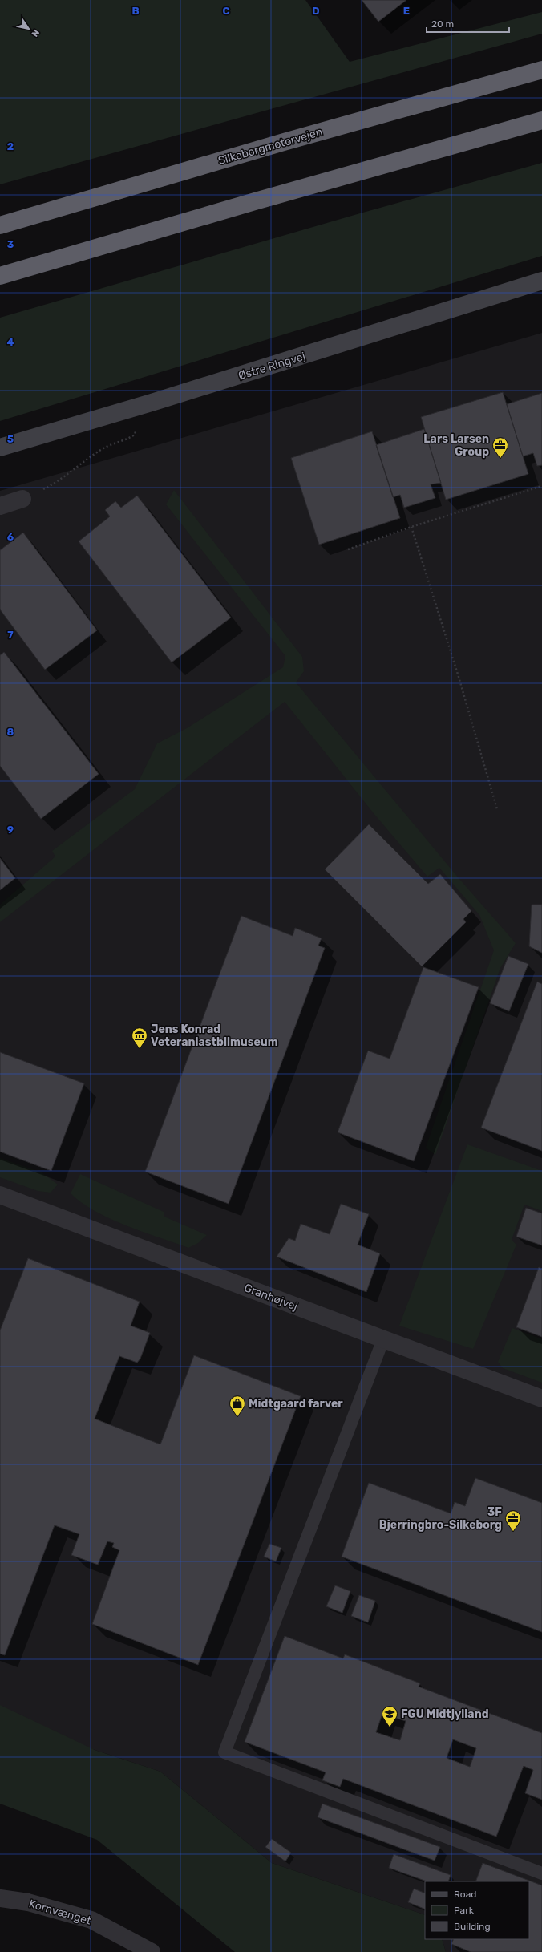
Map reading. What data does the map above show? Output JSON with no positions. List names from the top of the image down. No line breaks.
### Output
{"streets":{"highway":["Silkeborgmotorvejen"],"main road":["Østre Ringvej"],"street":["Granhøjvej","Kornvænget"]},"places":{"office":["Lars Larsen Group","3F Bjerringbro-Silkeborg"],"museum":["Jens Konrad Veteranlastbilmuseum"],"shop":["Midtgaard farver"],"school or university":["FGU Midtjylland"]},"legend":["Road","Park","Building"],"scale_bar":"20 m","north":"bottom right","grid":{"columns":["B","C","D","E"],"rows":["2","3","4","5","6","7","8","9"]}}
